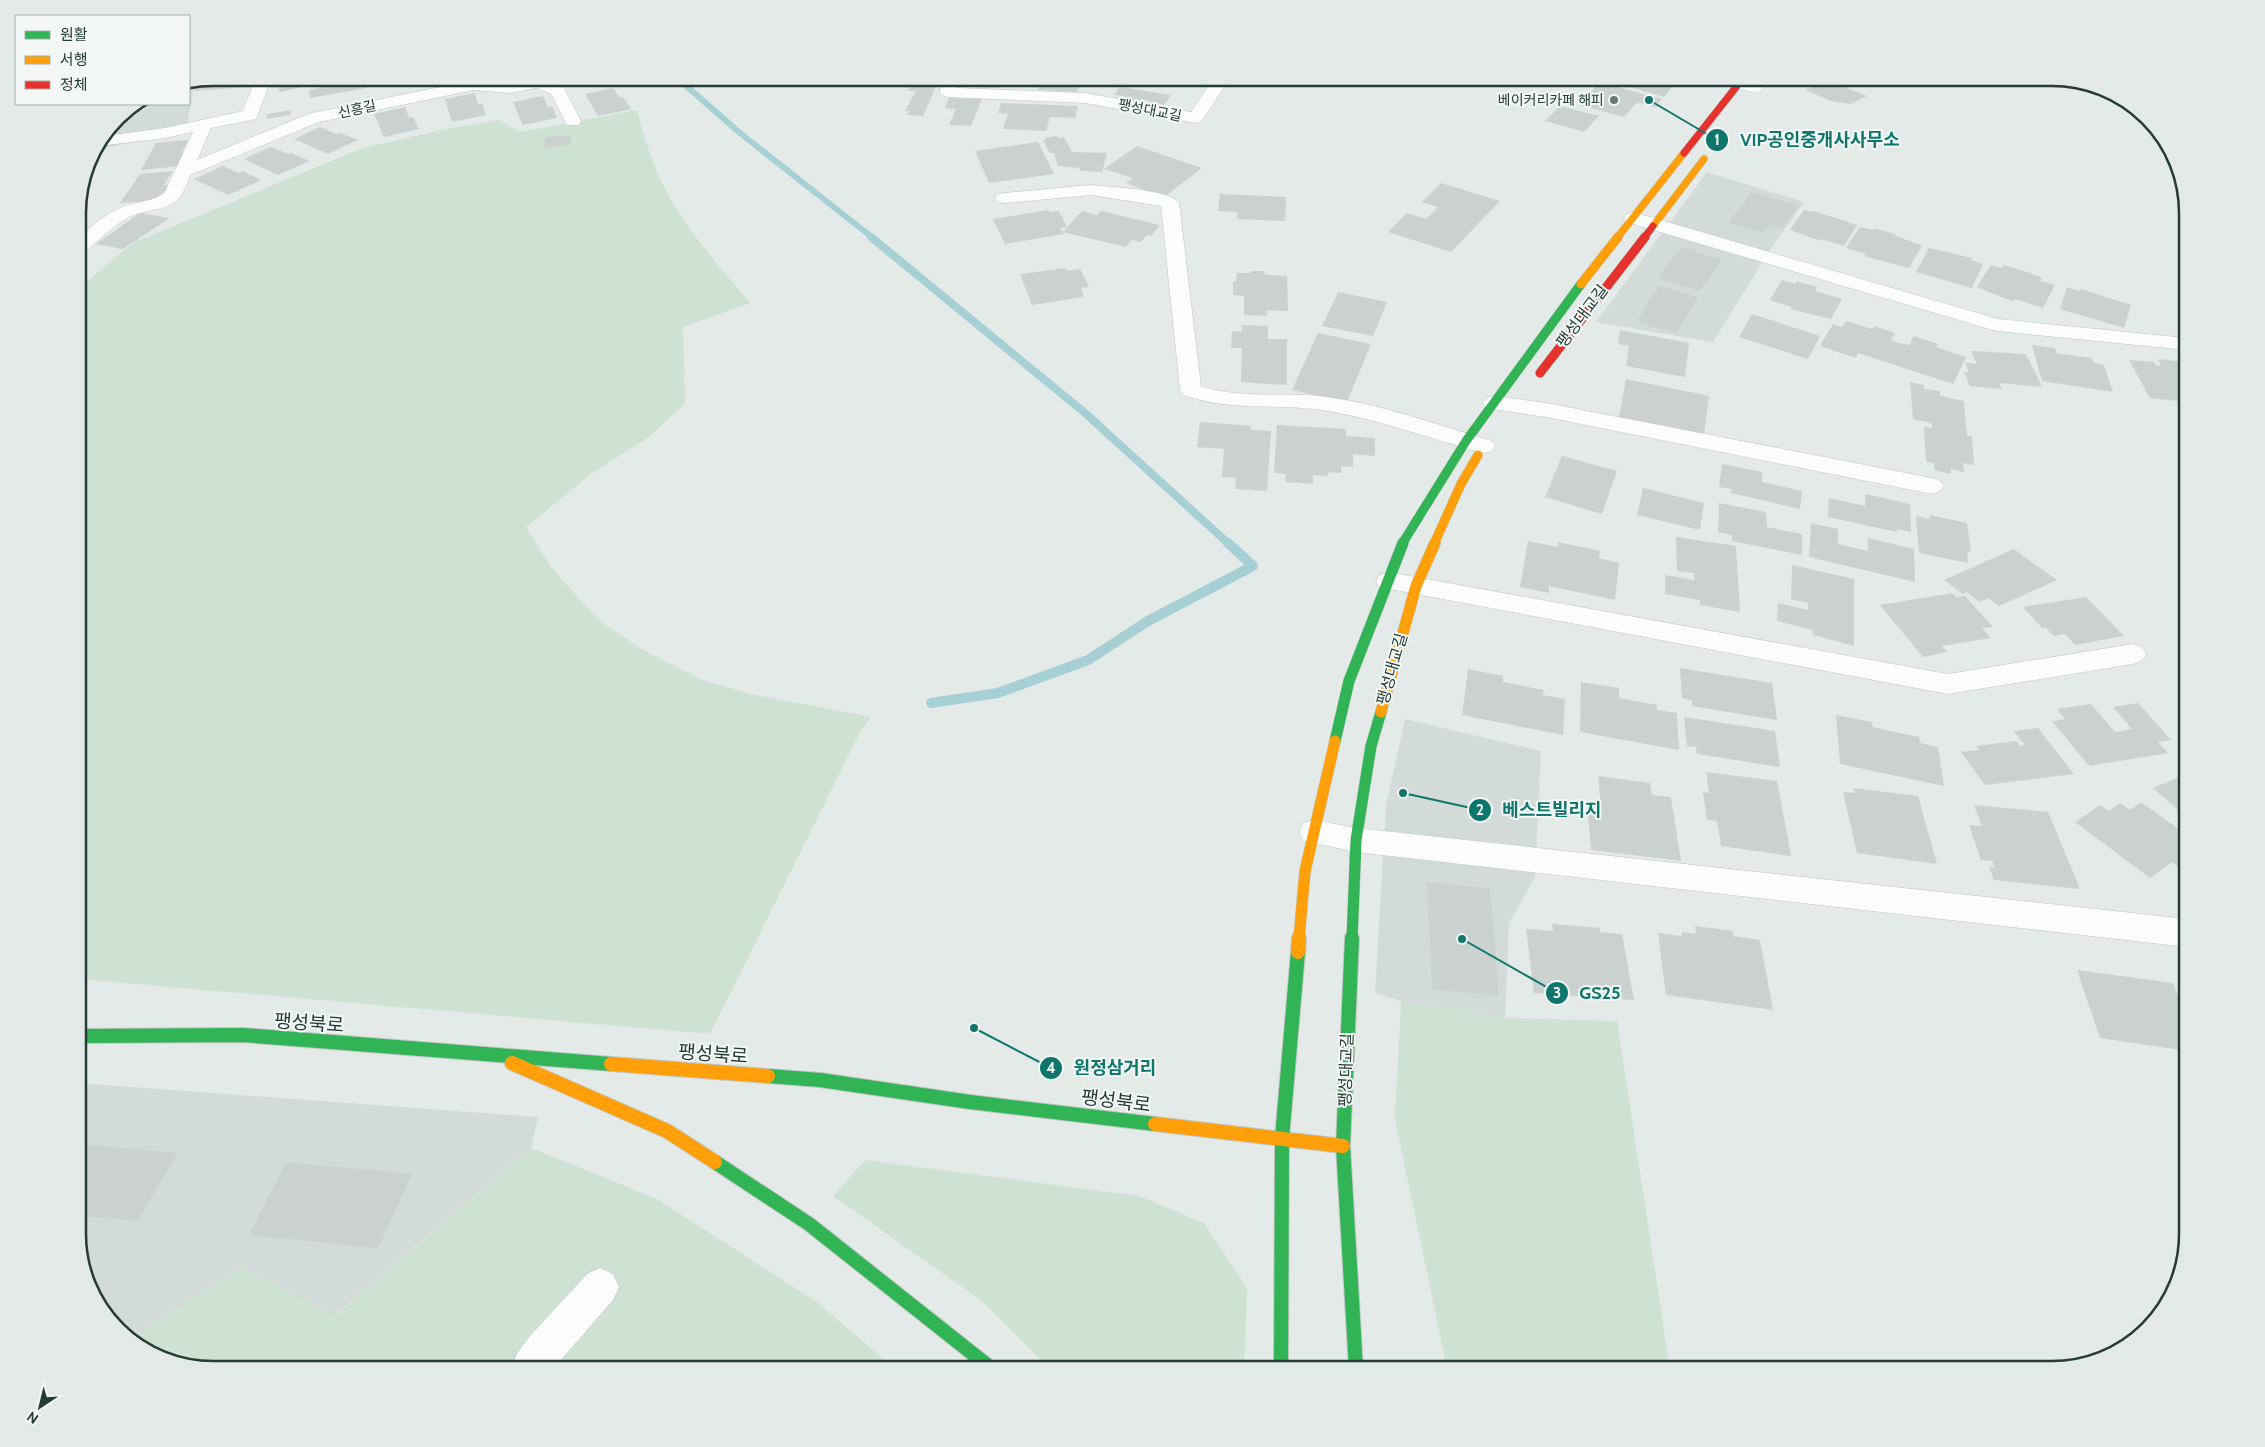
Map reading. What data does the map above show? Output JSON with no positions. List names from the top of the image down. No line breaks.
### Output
{"streets":{"main road":["팽성대교길","팽성북로"],"street":["신흥길"]},"crossings":[["팽성대교길","팽성북로"]],"places":["베이커리카페 해피","VIP공인중개사사무소","베스트빌리지","GS25","원정삼거리"],"legend":["원활","서행","정체"],"north":"bottom left"}
